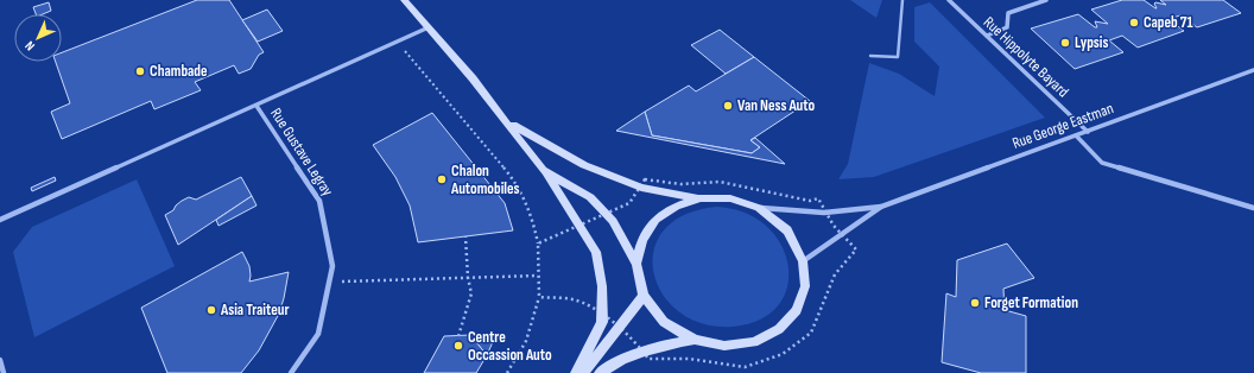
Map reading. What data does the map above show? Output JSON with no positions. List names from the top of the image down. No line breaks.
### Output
{"streets":{"street":["Rue Hippolyte Bayard","Rue George Eastman","Rue Gustave Legray"]},"crossings":[["Rue Hippolyte Bayard","Rue George Eastman"]],"places":["Capeb 71","Lypsis","Chambade","Van Ness Auto","Chalon Automobiles","Forget Formation","Asia Traiteur","Centre Occassion Auto"],"north":"bottom left"}
